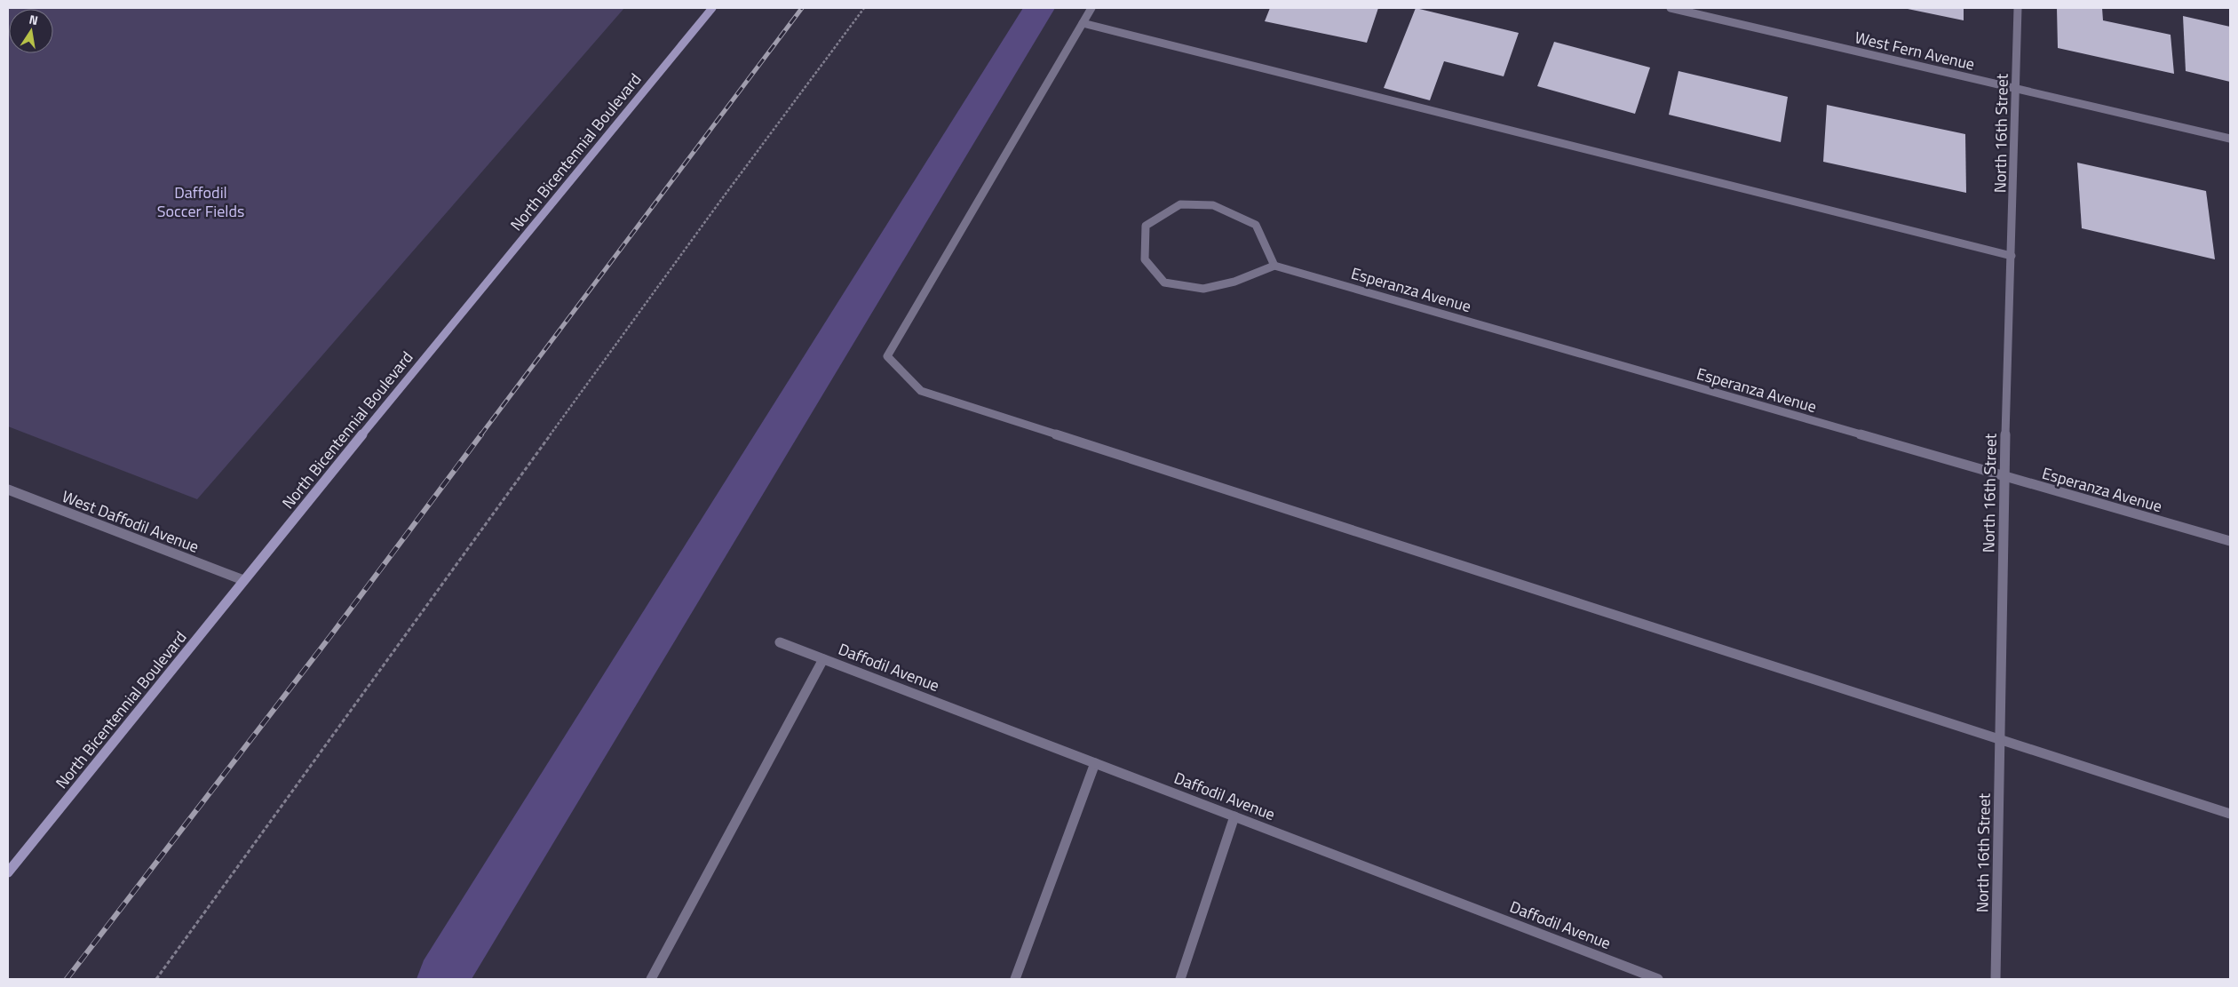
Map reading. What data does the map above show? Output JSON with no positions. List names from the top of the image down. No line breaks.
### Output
{"streets":{"main road":["North Bicentennial Boulevard"],"street":["West Fern Avenue","North 16th Street","Esperanza Avenue","West Daffodil Avenue","Daffodil Avenue"]},"crossings":[["West Fern Avenue","North 16th Street"],["North 16th Street","Esperanza Avenue"],["North Bicentennial Boulevard","West Daffodil Avenue"]],"parks":["Daffodil Soccer Fields"],"north":"top"}
